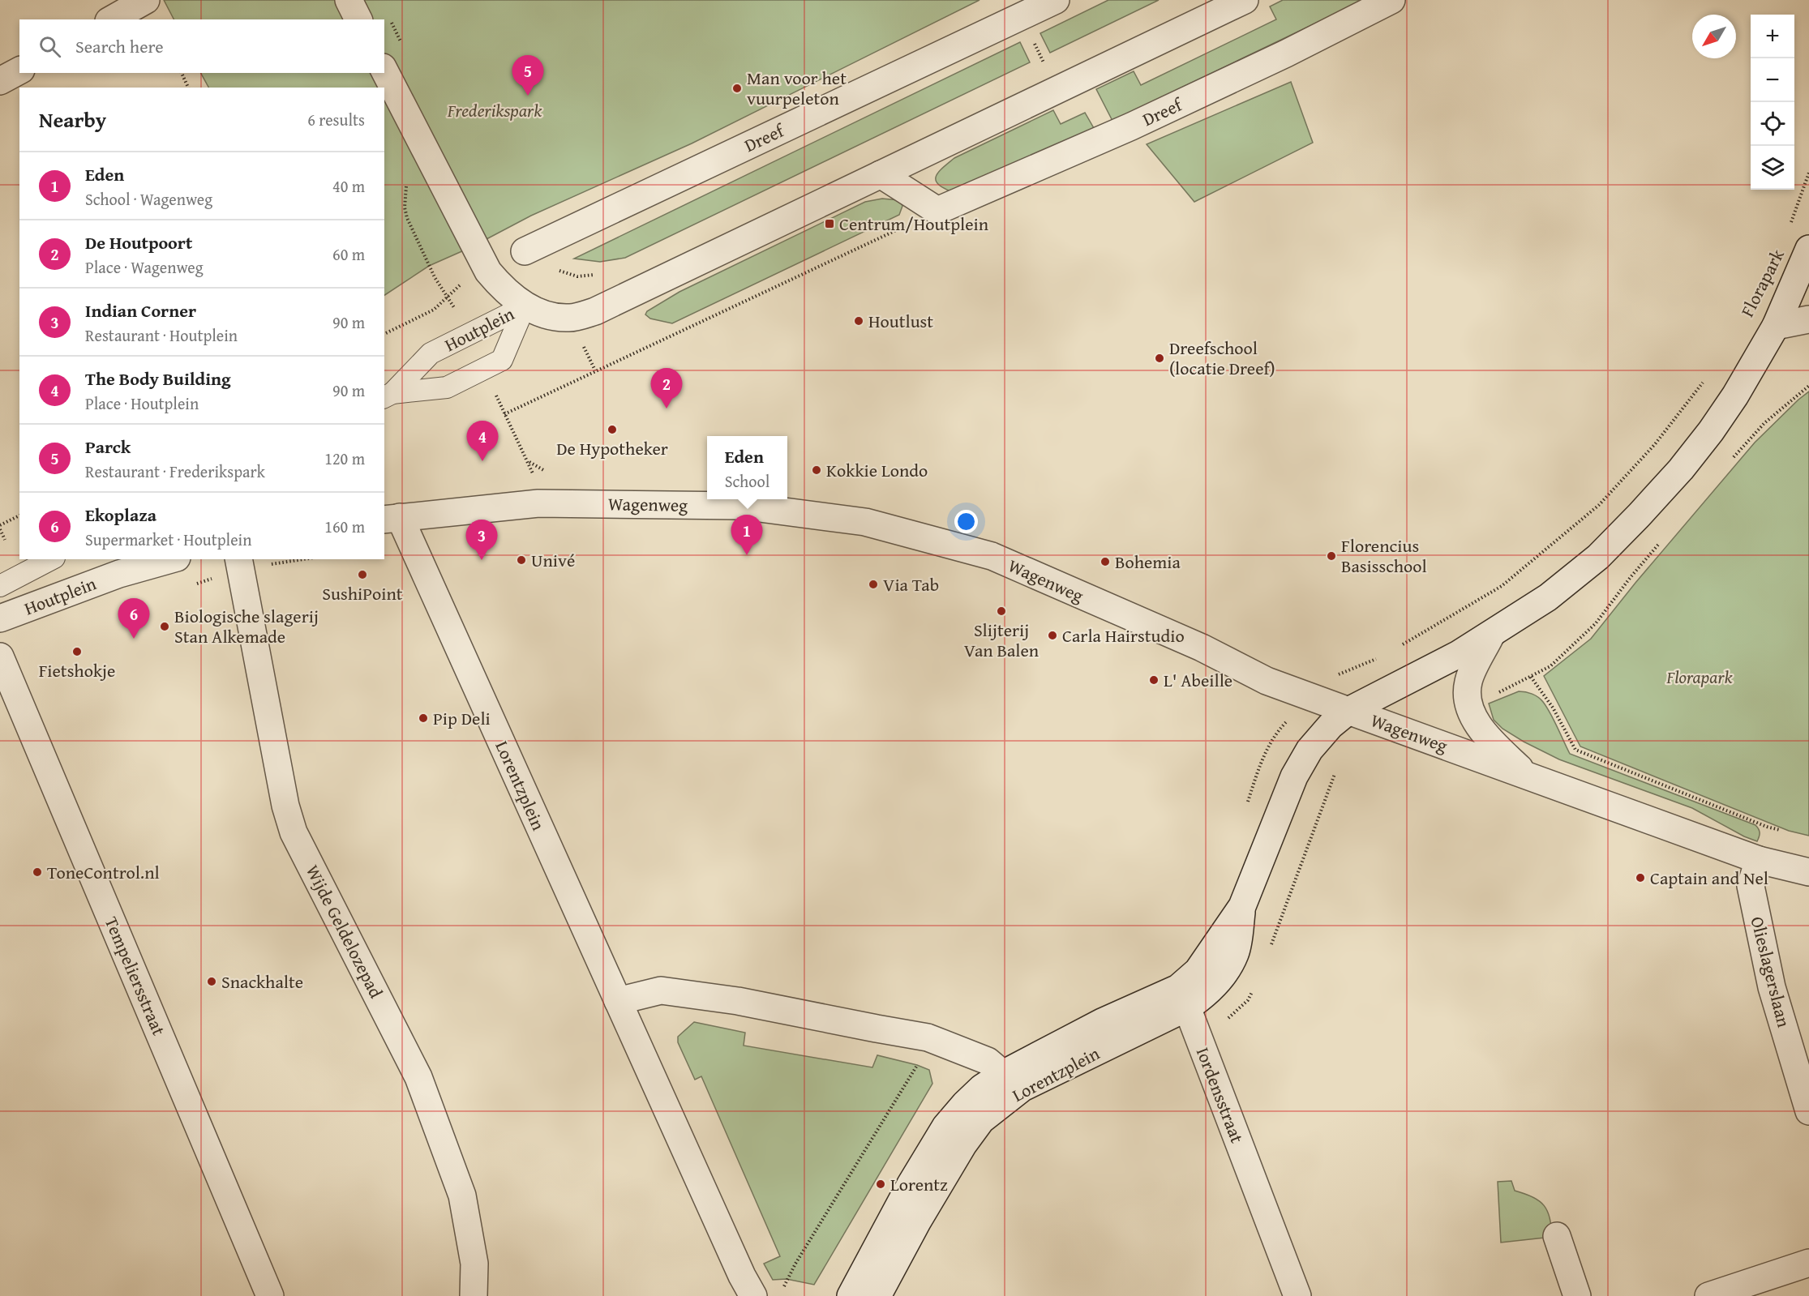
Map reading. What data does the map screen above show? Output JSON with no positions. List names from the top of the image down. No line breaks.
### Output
{"streets":{"street":["Dreef","Florapark","Houtplein","Wagenweg","Lorentzplein","Wijde Geldelozepad","Olieslagerslaan","Tempeliersstraat","Iordensstraat"]},"crossings":[["Florapark","Wagenweg"],["Wagenweg","Olieslagerslaan"],["Lorentzplein","Iordensstraat"]],"parks":["Frederikspark","Florapark"],"places":{"other":["Man voor het vuurpeleton","Houtlust","Dreefschool (locatie Dreef)","De Hypotheker","Kokkie Londo","Florencius Basisschool","Univé","Bohemia","SushiPoint","Via Tab","Slijterij Van Balen","Biologische slagerij Stan Alkemade","Carla Hairstudio","Fietshokje","L' Abeille","Pip Deli","ToneControl.nl","Captain and Nel","Snackhalte","Lorentz"],"transit":["Centrum/Houtplein"]},"north":"bottom left","page":{"map_buttons":["+","−"],"search":"Search here","pins":["5","2","4","1","3","6"],"heading":["Nearby","6 results"],"list":[{"mark":"1","name":"Eden","note":"School · Wagenweg","value":"40 m"},{"mark":"2","name":"De Houtpoort","note":"Place · Wagenweg","value":"60 m"},{"mark":"3","name":"Indian Corner","note":"Restaurant · Houtplein","value":"90 m"},{"mark":"4","name":"The Body Building","note":"Place · Houtplein","value":"90 m"},{"mark":"5","name":"Parck","note":"Restaurant · Frederikspark","value":"120 m"},{"mark":"6","name":"Ekoplaza","note":"Supermarket · Houtplein","value":"160 m"}],"popup":["Eden","School"]}}
